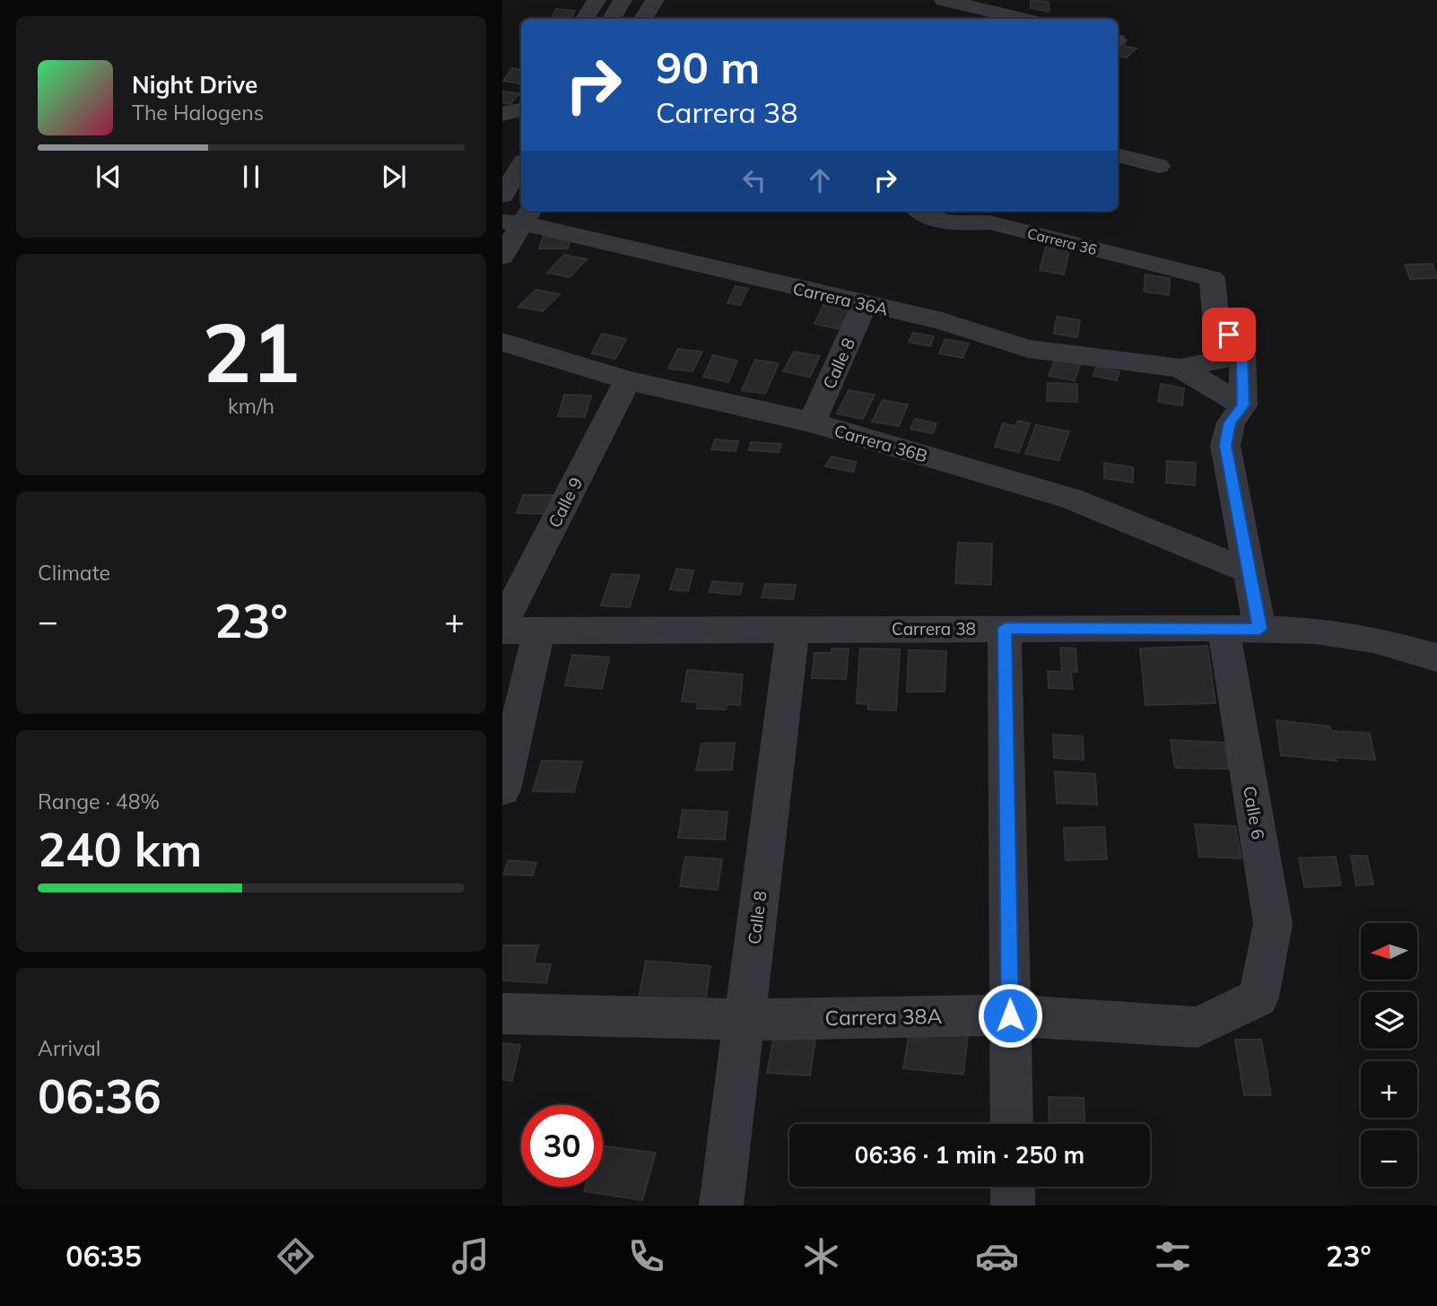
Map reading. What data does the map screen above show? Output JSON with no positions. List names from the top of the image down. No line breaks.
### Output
{"streets":{"street":["Carrera 36","Carrera 36A","Calle 8","Carrera 36B","Calle 9","Carrera 38","Calle 6","Carrera 38A"]},"crossings":[["Carrera 36","Carrera 36A"],["Carrera 36A","Calle 8"],["Calle 8","Carrera 36B"],["Calle 8","Carrera 38"],["Calle 8","Carrera 38A"],["Carrera 36B","Calle 9"],["Carrera 38","Calle 6"],["Calle 6","Carrera 38A"]],"north":"left","page":{"turn":["90 m","Carrera 38"],"song":["Night Drive","The Halogens"],"tile":[["21","km/h"],"Climate",["Range · 48%","240 km"],["Arrival","06:36"]],"heat":["−","23°","+"],"map_buttons":["+","−"],"limit":"30","trip":"06:36 · 1 min · 250 m","tabs":["06:35","23°"]}}
